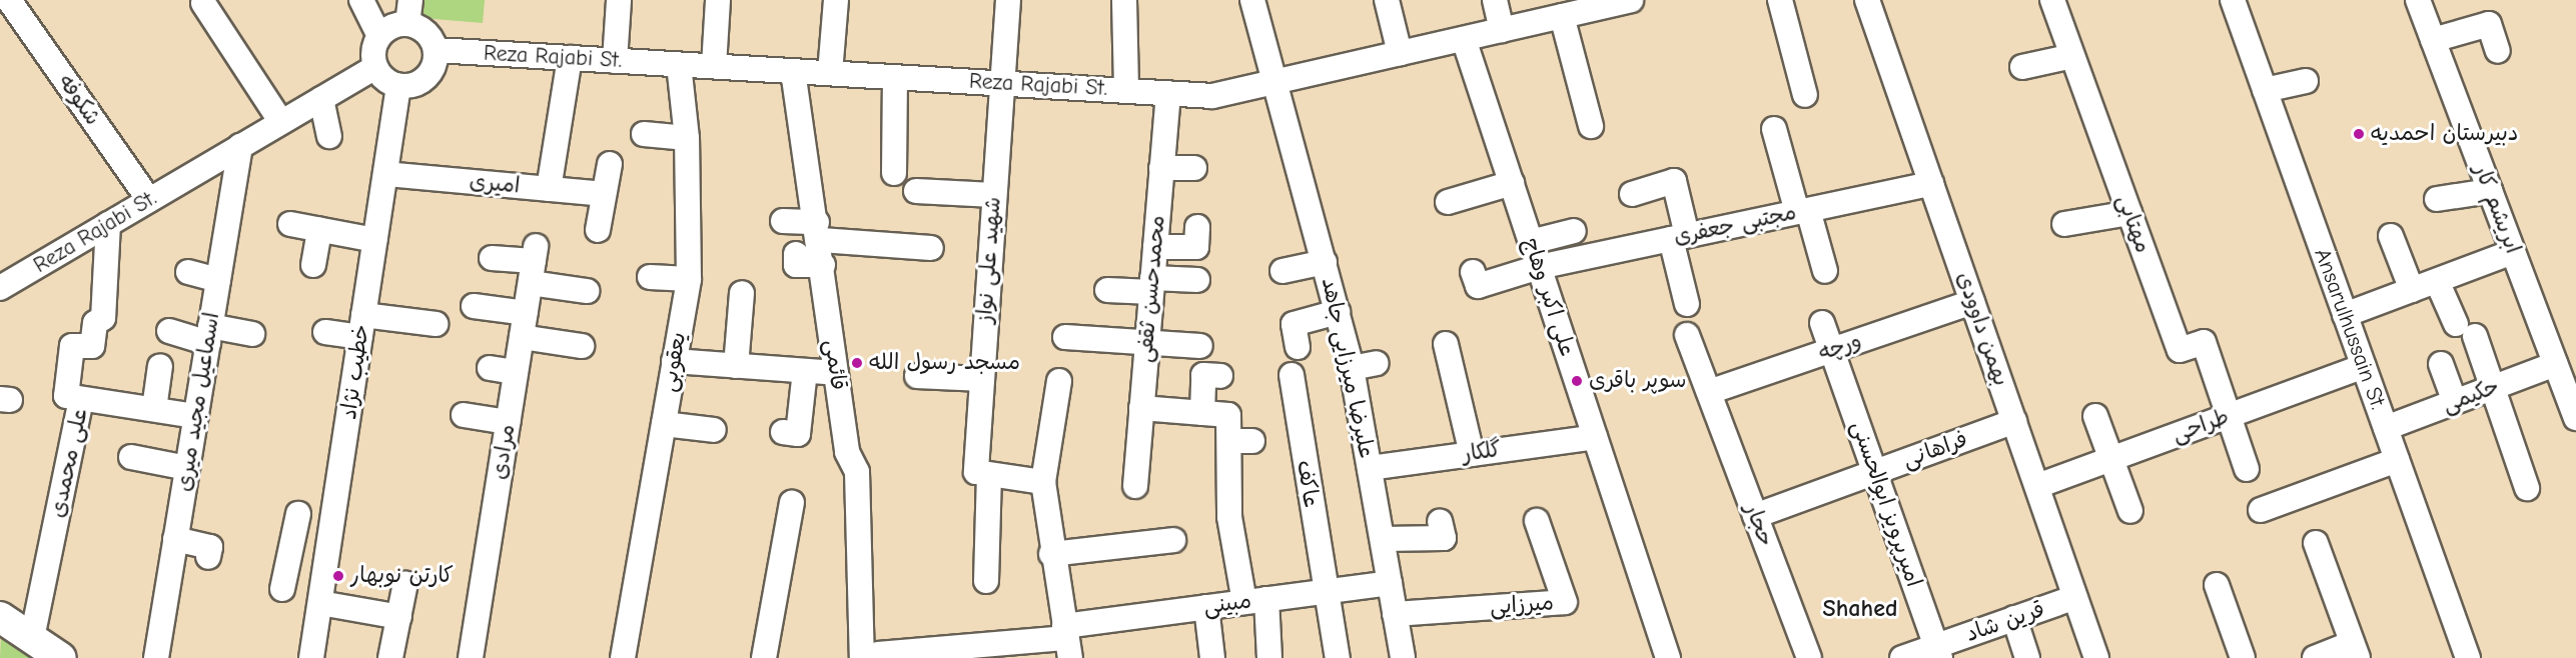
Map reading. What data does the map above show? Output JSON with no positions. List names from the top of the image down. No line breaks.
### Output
{"streets":{"street":["Reza Rajabi St.","شکوفه","امیری","ابریشم کار","مهتابی","مجتبی جعفری","شهید علی نواز","محمدحسن ثقفی","علی اکبر وهاج","بهمن داوودی","Ansarulhussain St.","ورچه","یعقوبی","قائمی","علیرضا میرزایی جاهد","خطیب نژاد","حکیمی","اسماعیل مجید میری","طراحی","فراهانی","مرادی","گلکار","علی محمدی","عاکف","امیرپرویز ابوالحسنی","حجار","مبینی","میرزایی","قرین شاد"]},"crossings":[["Reza Rajabi St.","شکوفه"],["Reza Rajabi St.","شهید علی نواز"],["Reza Rajabi St.","محمدحسن ثقفی"],["Reza Rajabi St.","علی اکبر وهاج"],["Reza Rajabi St.","یعقوبی"],["Reza Rajabi St.","قائمی"],["Reza Rajabi St.","علیرضا میرزایی جاهد"],["Reza Rajabi St.","خطیب نژاد"],["Reza Rajabi St.","اسماعیل مجید میری"],["امیری","خطیب نژاد"],["ابریشم کار","حکیمی"],["مهتابی","طراحی"],["مجتبی جعفری","علی اکبر وهاج"],["مجتبی جعفری","بهمن داوودی"],["علی اکبر وهاج","گلکار"],["بهمن داوودی","ورچه"],["بهمن داوودی","طراحی"],["بهمن داوودی","فراهانی"],["بهمن داوودی","قرین شاد"],["Ansarulhussain St.","حکیمی"],["Ansarulhussain St.","طراحی"],["ورچه","امیرپرویز ابوالحسنی"],["ورچه","حجار"],["قائمی","مبینی"],["علیرضا میرزایی جاهد","گلکار"],["علیرضا میرزایی جاهد","مبینی"],["علیرضا میرزایی جاهد","میرزایی"],["اسماعیل مجید میری","علی محمدی"],["فراهانی","امیرپرویز ابوالحسنی"],["فراهانی","حجار"],["عاکف","مبینی"],["امیرپرویز ابوالحسنی","قرین شاد"]],"districts":["Shahed"],"places":["دبیرستان احمدیه","مسجد رسول الله","سوپر باقری","کارتن نوبهار"]}
